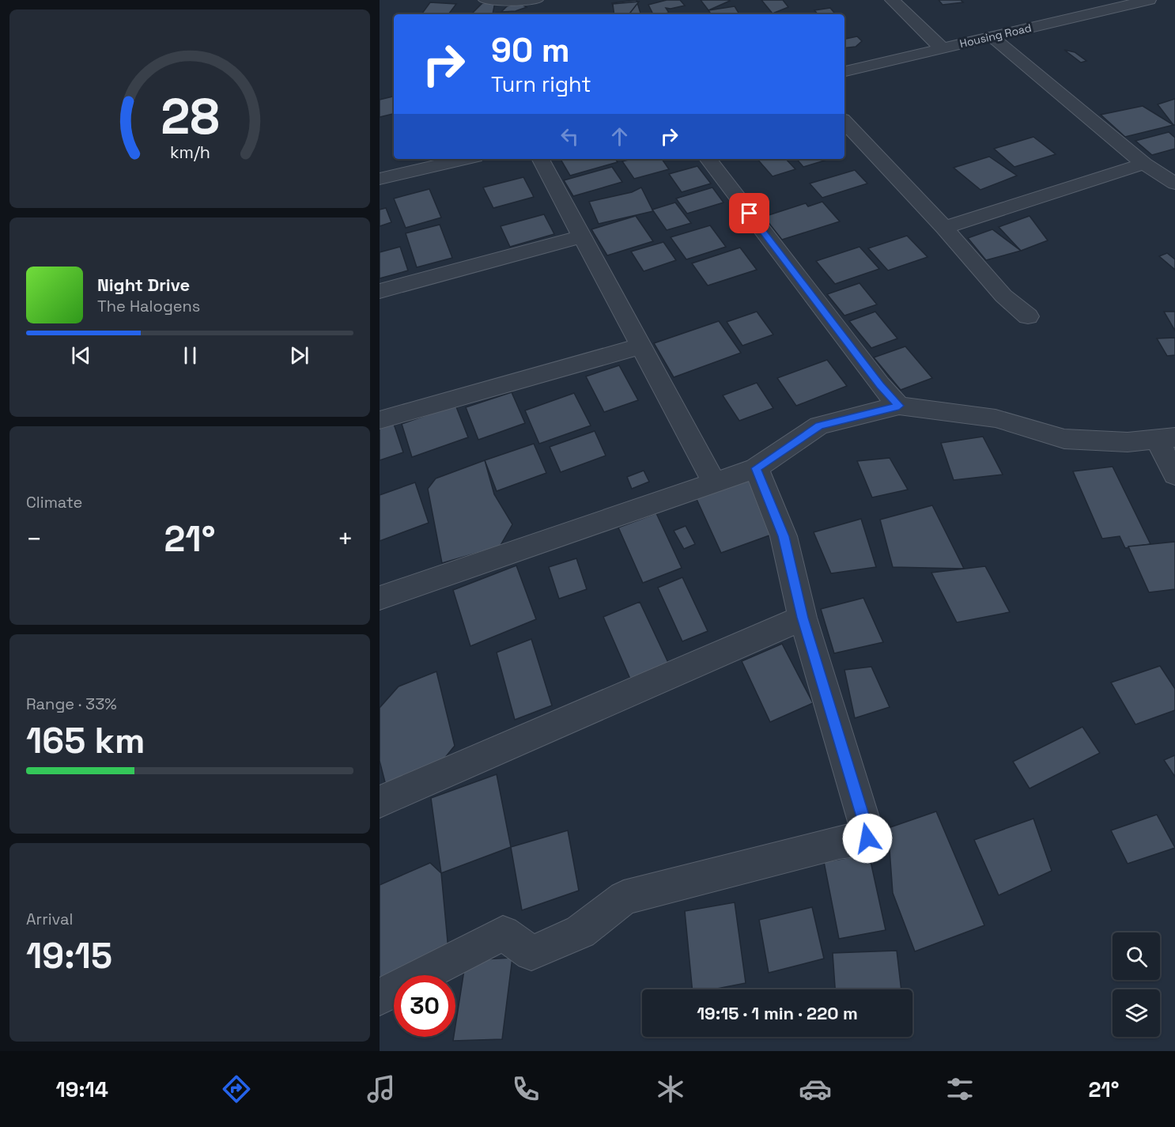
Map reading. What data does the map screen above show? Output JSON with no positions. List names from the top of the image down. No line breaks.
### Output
{"streets":{"street":["Housing Road"]},"page":{"turn":["90 m","Turn right"],"song":["Night Drive","The Halogens"],"tile":["Climate",["Range · 33%","165 km"],["Arrival","19:15"]],"heat":["−","21°","+"],"limit":"30","trip":"19:15 · 1 min · 220 m","tabs":["19:14","21°"],"gauge":["28","km/h"]}}
